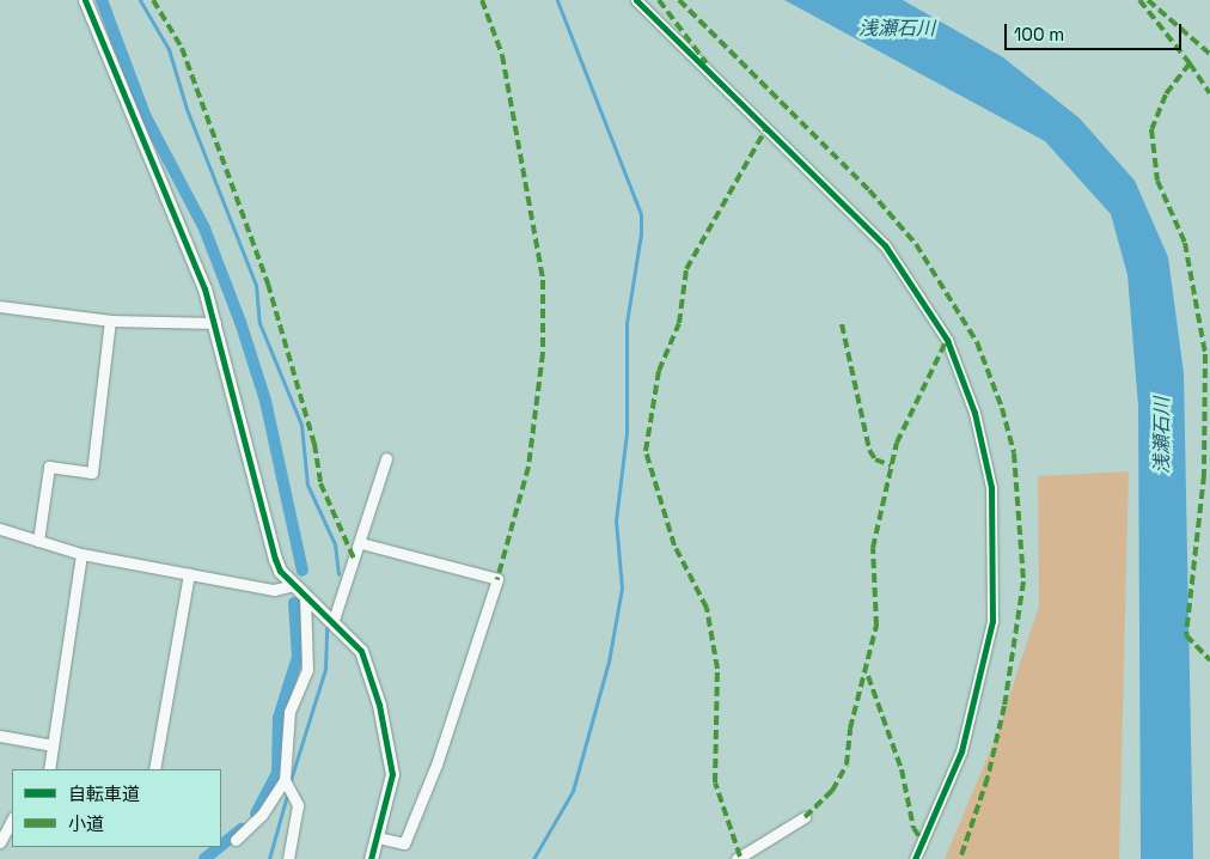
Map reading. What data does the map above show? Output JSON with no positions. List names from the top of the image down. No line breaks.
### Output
{"water":["浅瀬石川"],"legend":["自転車道","小道"],"scale_bar":"100 m"}
